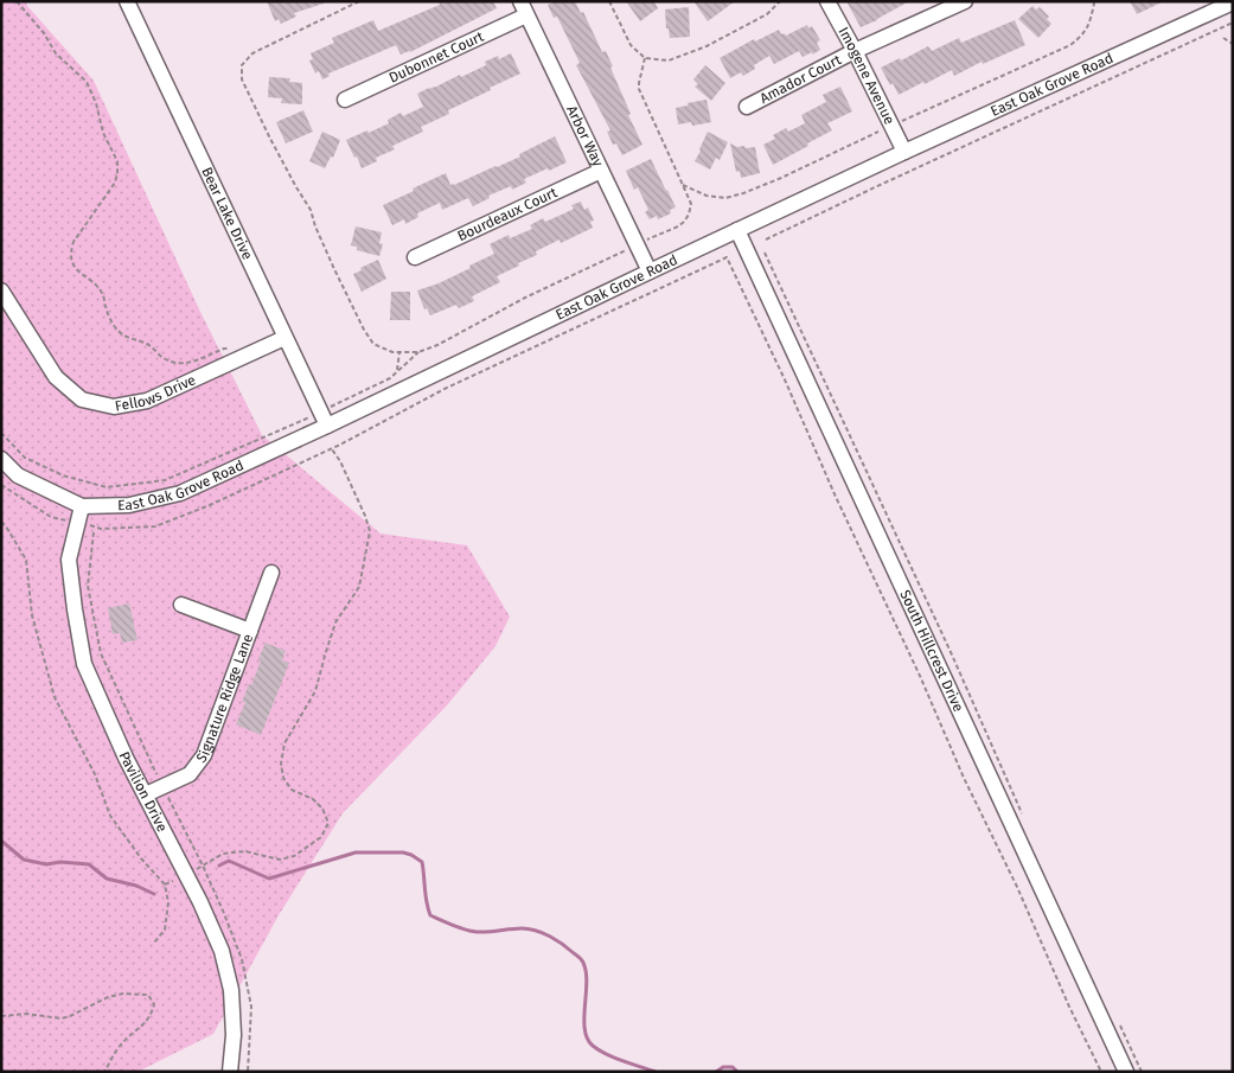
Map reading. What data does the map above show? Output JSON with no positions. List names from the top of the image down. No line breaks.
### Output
{"streets":{"street":["Dubonnet Court","Imogene Avenue","Amador Court","East Oak Grove Road","Arbor Way","Bear Lake Drive","Bourdeaux Court","Fellows Drive","South Hillcrest Drive","Signature Ridge Lane","Pavilion Drive"]},"crossings":[["Dubonnet Court","Arbor Way"],["Imogene Avenue","Amador Court"],["Imogene Avenue","East Oak Grove Road"],["East Oak Grove Road","Arbor Way"],["East Oak Grove Road","Bear Lake Drive"],["East Oak Grove Road","South Hillcrest Drive"],["East Oak Grove Road","Pavilion Drive"],["Arbor Way","Bourdeaux Court"],["Bear Lake Drive","Fellows Drive"],["Signature Ridge Lane","Pavilion Drive"]]}
